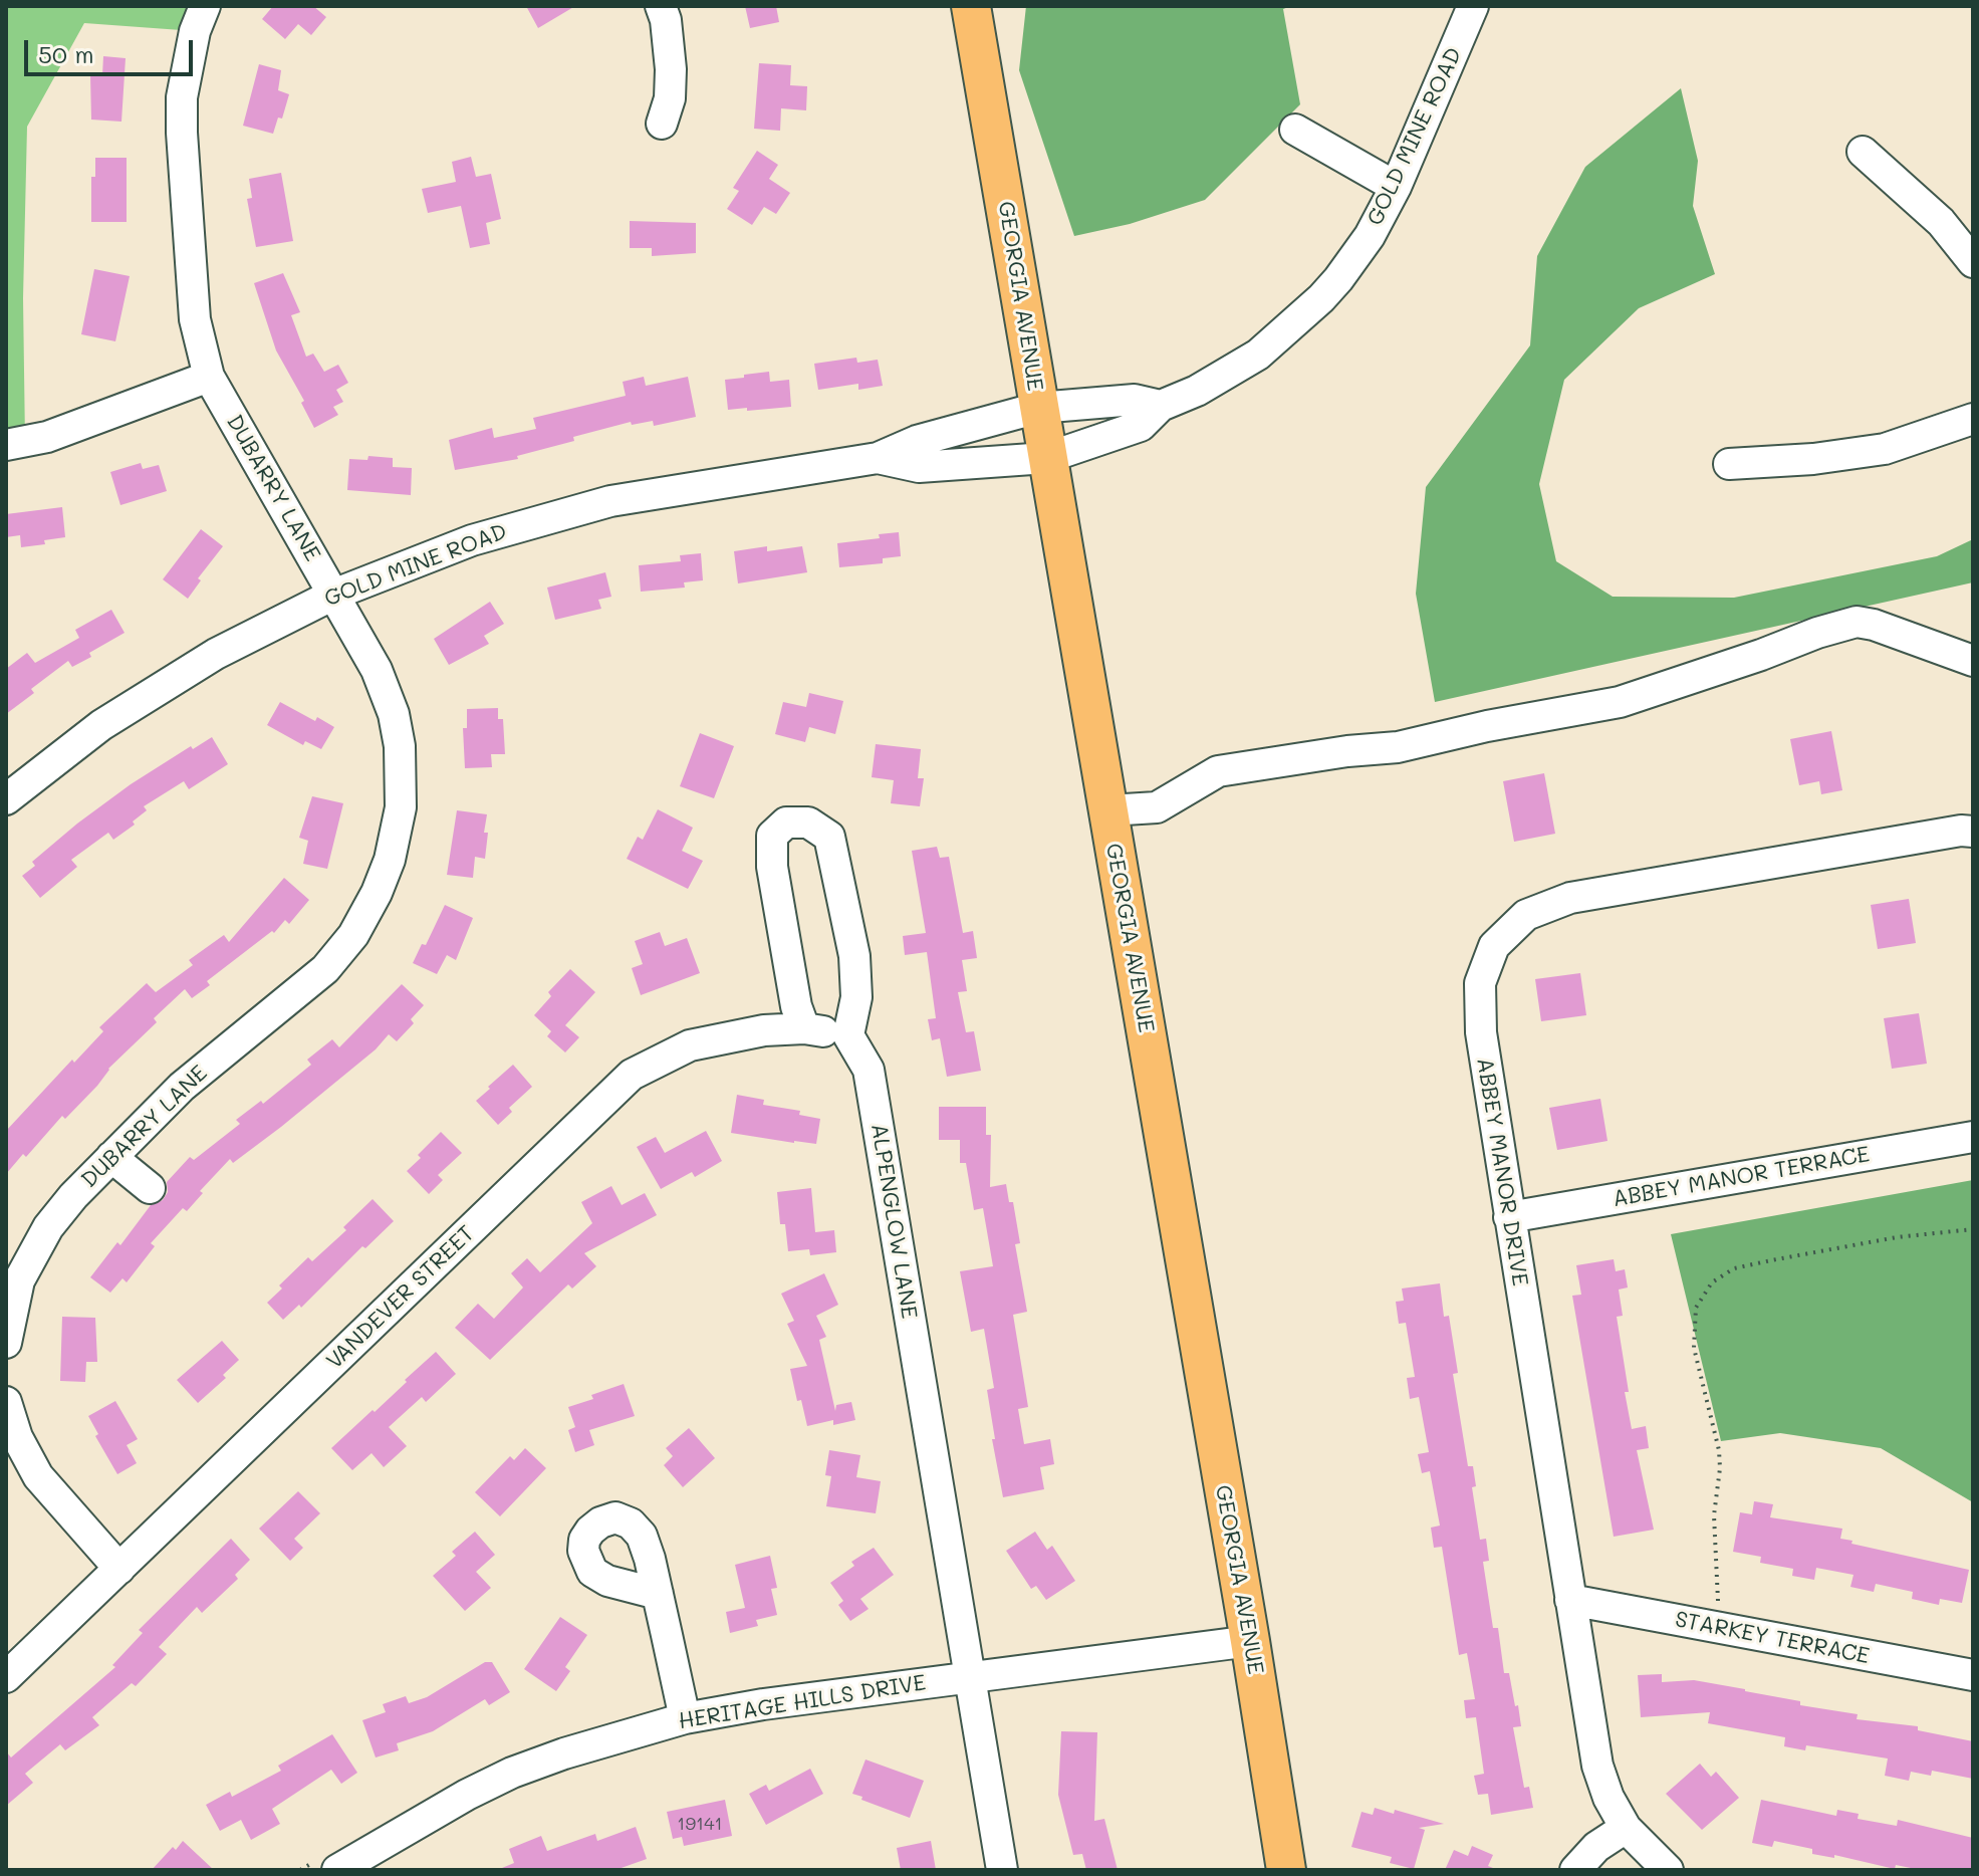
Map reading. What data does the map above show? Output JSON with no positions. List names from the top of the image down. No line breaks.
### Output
{"streets":{"main road":["GEORGIA AVENUE"],"street":["GOLD MINE ROAD","DUBARRY LANE","ABBEY MANOR DRIVE","ABBEY MANOR TERRACE","ALPENGLOW LANE","VANDEVER STREET","STARKEY TERRACE","HERITAGE HILLS DRIVE"]},"crossings":[["GOLD MINE ROAD","GEORGIA AVENUE"],["GOLD MINE ROAD","DUBARRY LANE"],["GEORGIA AVENUE","HERITAGE HILLS DRIVE"],["ABBEY MANOR DRIVE","ABBEY MANOR TERRACE"],["ABBEY MANOR DRIVE","STARKEY TERRACE"],["ALPENGLOW LANE","VANDEVER STREET"],["ALPENGLOW LANE","HERITAGE HILLS DRIVE"]],"house_numbers":["19141"],"scale_bar":"50 m"}
